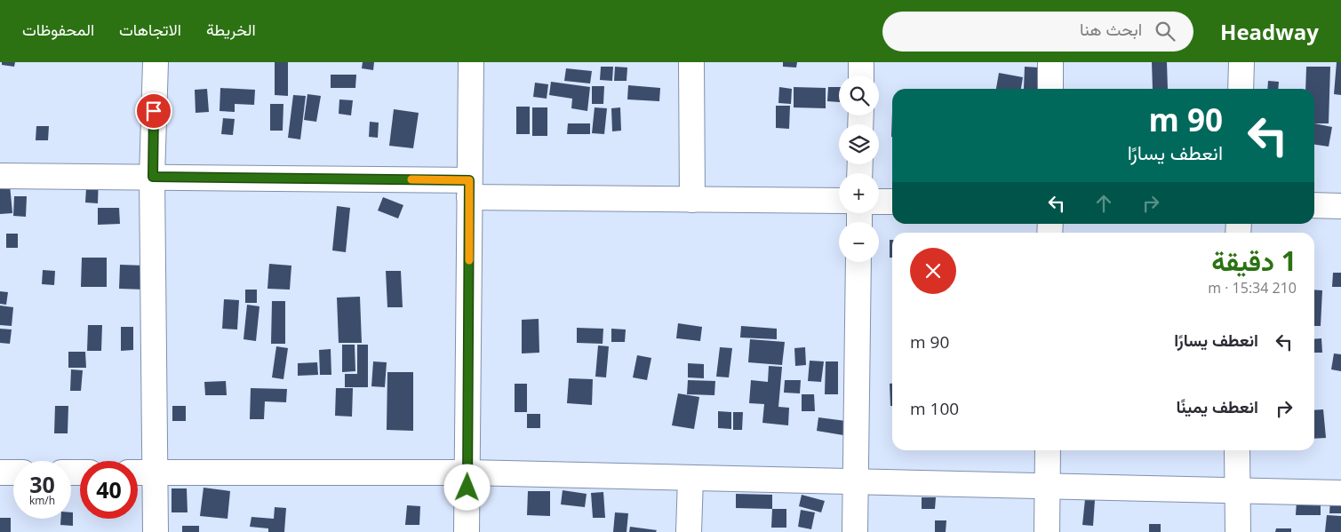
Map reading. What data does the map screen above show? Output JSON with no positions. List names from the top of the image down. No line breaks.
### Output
{"page":{"header":"Headway","search":"ابحث هنا","nav":["الخريطة","الاتجاهات","المحفوظات"],"map_buttons":["+","−"],"turn":["90 m","انعطف يسارًا"],"heading":["1 دقيقة","210 m · 15:34"],"list":[{"name":"انعطف يسارًا","value":"90 m"},{"name":"انعطف يمينًا","value":"100 m"}],"speed":"30 km/h","limit":"40"}}
